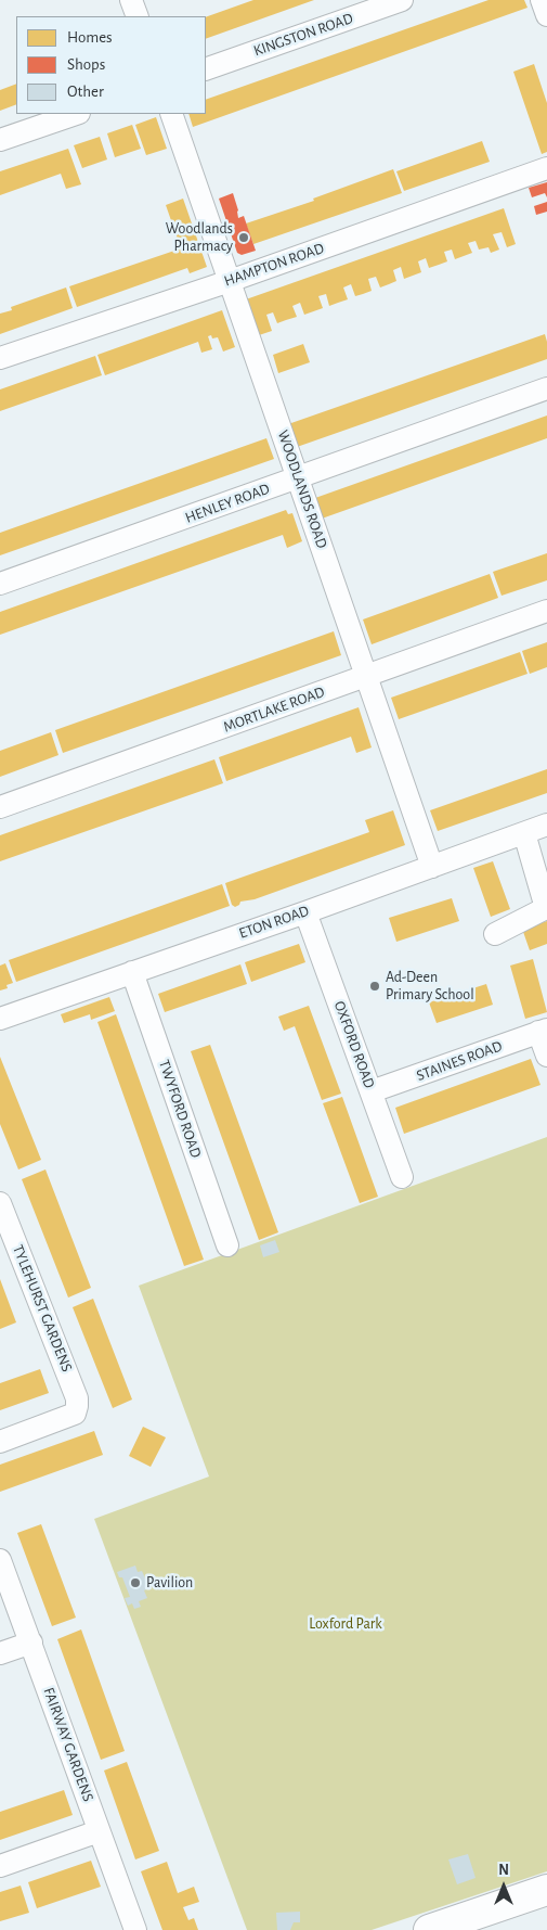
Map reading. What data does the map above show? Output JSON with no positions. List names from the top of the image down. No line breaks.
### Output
{"streets":{"street":["KINGSTON ROAD","HAMPTON ROAD","WOODLANDS ROAD","HENLEY ROAD","MORTLAKE ROAD","ETON ROAD","OXFORD ROAD","STAINES ROAD","TWYFORD ROAD","TYLEHURST GARDENS","FAIRWAY GARDENS"]},"crossings":[["HAMPTON ROAD","WOODLANDS ROAD"],["WOODLANDS ROAD","HENLEY ROAD"],["WOODLANDS ROAD","MORTLAKE ROAD"],["WOODLANDS ROAD","ETON ROAD"],["ETON ROAD","OXFORD ROAD"],["ETON ROAD","TWYFORD ROAD"],["OXFORD ROAD","STAINES ROAD"]],"parks":["Loxford Park"],"places":["Woodlands Pharmacy","Ad-Deen Primary School","Pavilion"],"legend":["Homes","Shops","Other"],"north":"top"}
